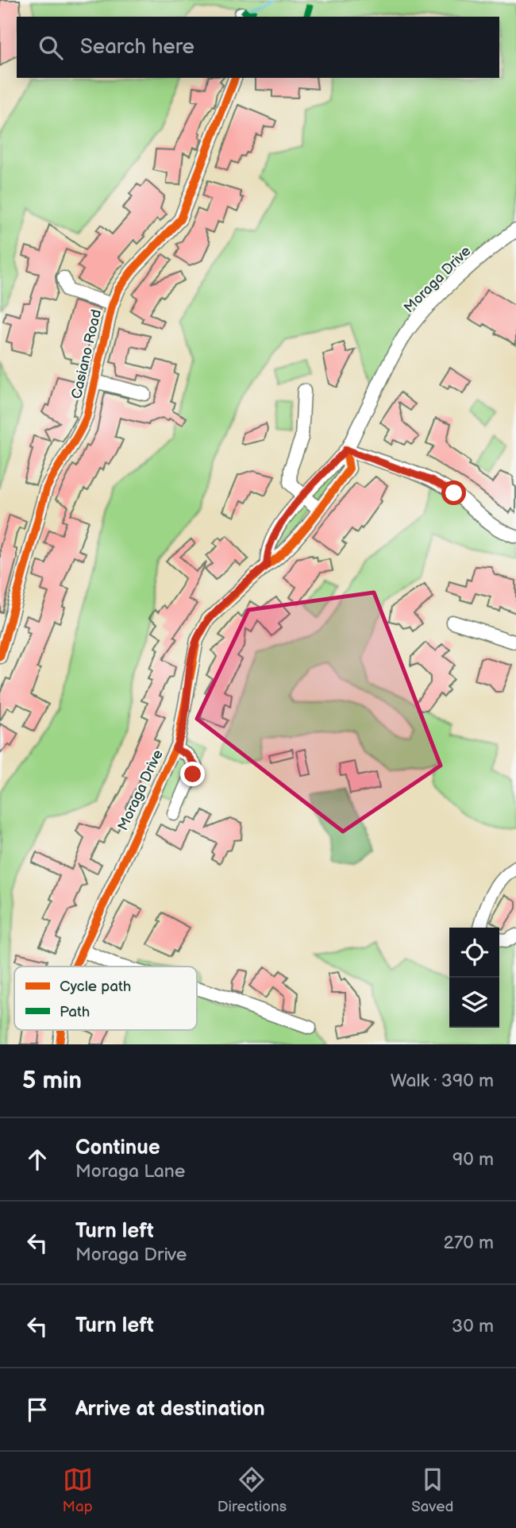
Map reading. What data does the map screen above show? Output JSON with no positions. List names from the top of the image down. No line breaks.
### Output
{"streets":{"street":["Moraga Drive","Casiano Road"]},"legend":["Cycle path","Path"],"page":{"search":"Search here","heading":["5 min","Walk · 390 m"],"list":[["Continue","Moraga Lane","90 m"],["Turn left","Moraga Drive","270 m"],["Turn left","30 m"],"Arrive at destination"],"nav":["Map","Directions","Saved"]}}
